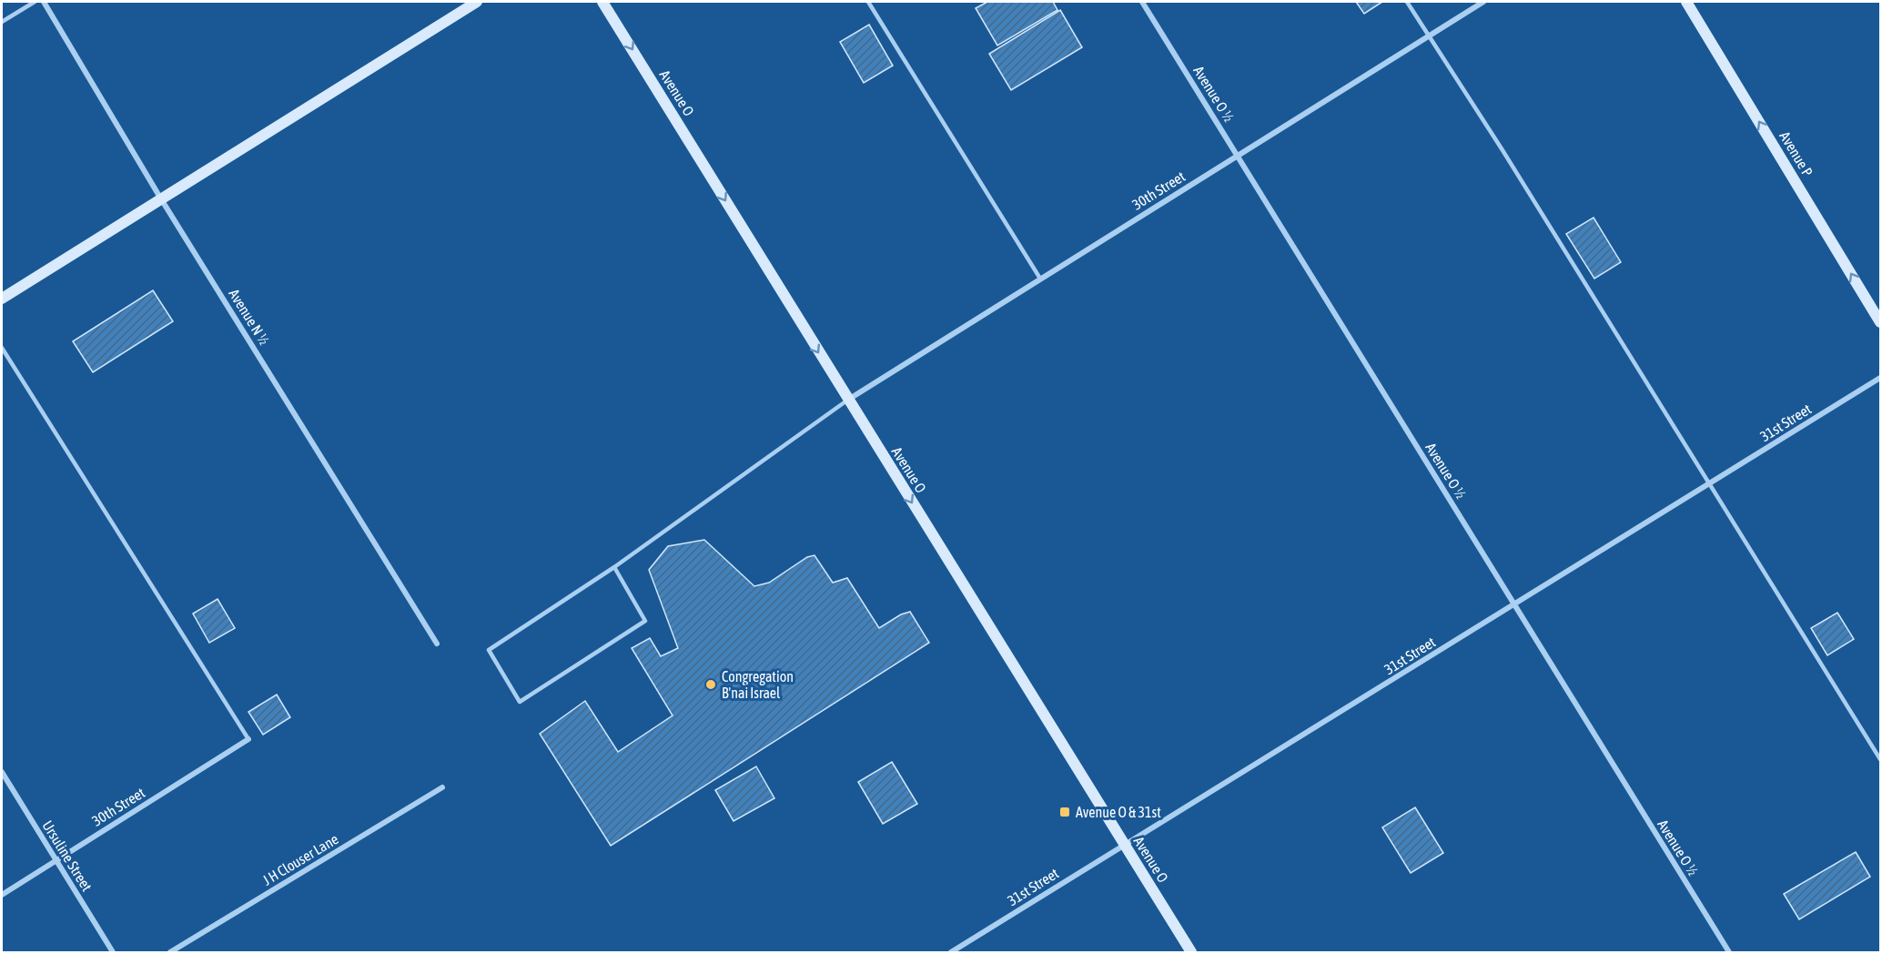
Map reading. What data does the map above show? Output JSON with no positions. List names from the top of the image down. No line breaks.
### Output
{"streets":{"main road":["Avenue O","Avenue P"],"street":["Avenue O ½","30th Street","Avenue N ½","31st Street","Ursuline Street","J H Clouser Lane"]},"crossings":[["Avenue O","30th Street"],["Avenue O","31st Street"],["Avenue O ½","30th Street"],["Avenue O ½","31st Street"],["30th Street","Ursuline Street"]],"one_way":["Avenue O","Avenue P"],"places":{"other":["Congregation B'nai Israel"],"transit":["Avenue O & 31st"]}}
